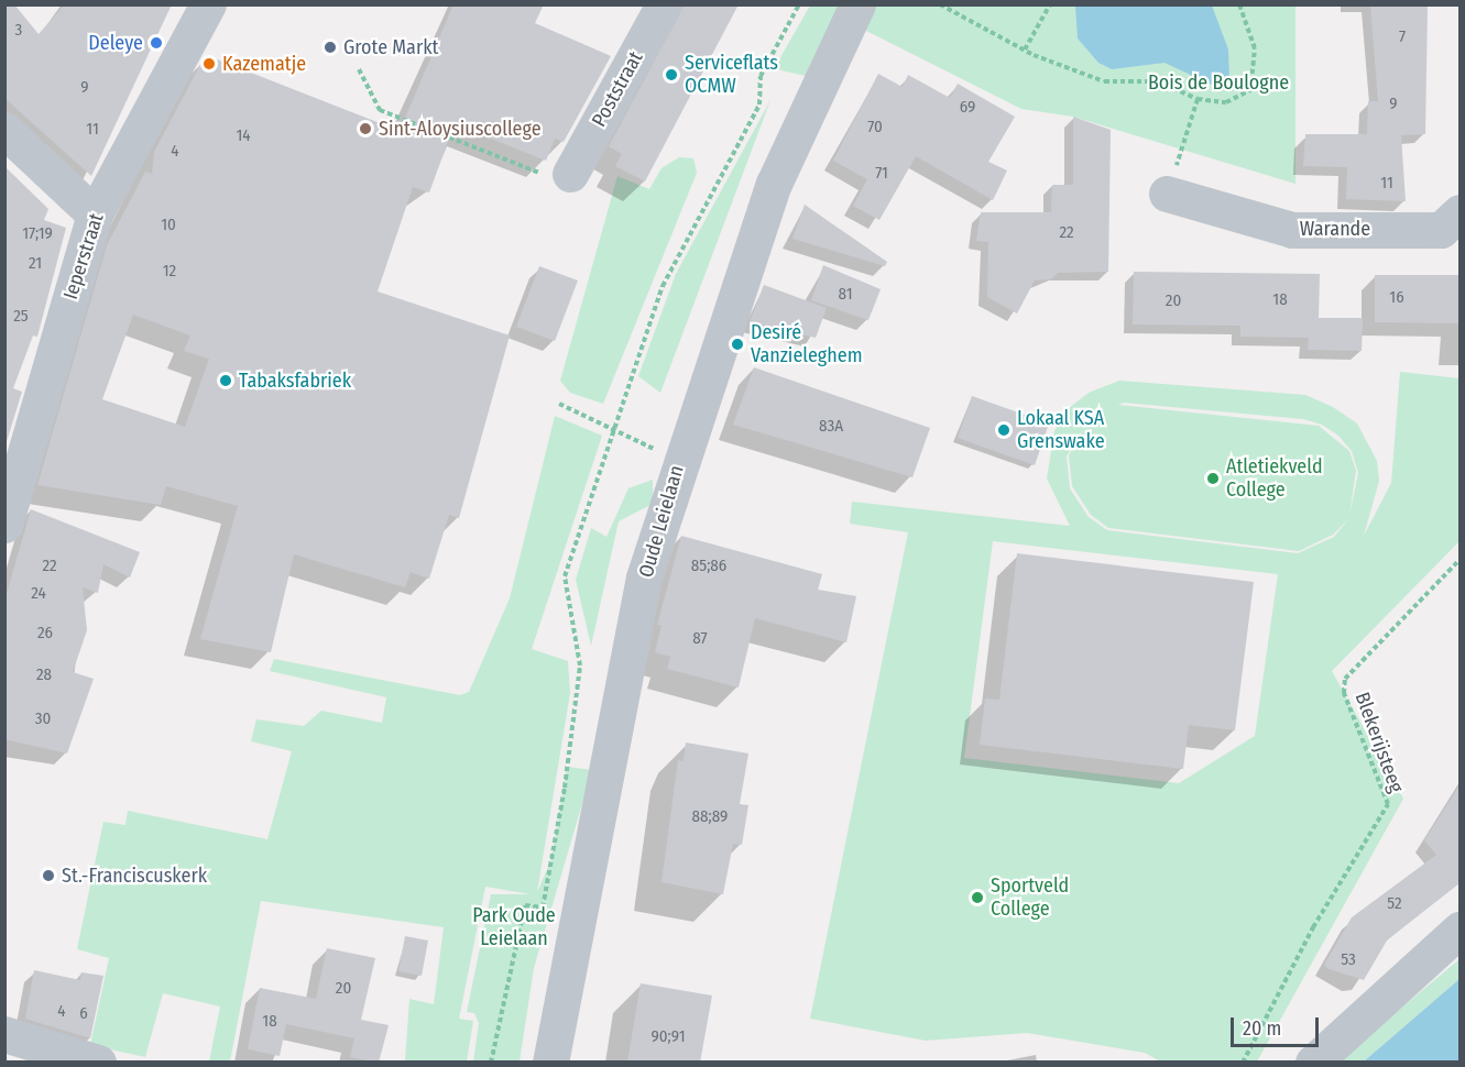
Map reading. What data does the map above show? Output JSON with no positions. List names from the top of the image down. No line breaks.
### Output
{"streets":{"street":["Poststraat","Warande","Ieperstraat","Oude Leielaan"],"path":["Blekerijsteeg"]},"parks":["Bois de Boulogne","Park Oude Leielaan"],"places":["Deleye","Grote Markt","Kazematje","Serviceflats OCMW","Sint-Aloysiuscollege","Desiré Vanzieleghem","Tabaksfabriek","Lokaal KSA Grenswake","Atletiekveld College","St.-Franciscuskerk","Sportveld College"],"house_numbers":["3","7","9","9","69","70","11","14","4","71","11","10","22","17;19","21","12","81","16","18","20","25","83A","22","85;86","24","26","87","28","30","88;89","52","53","20","4","6","18","90;91"],"scale_bar":"20 m"}
